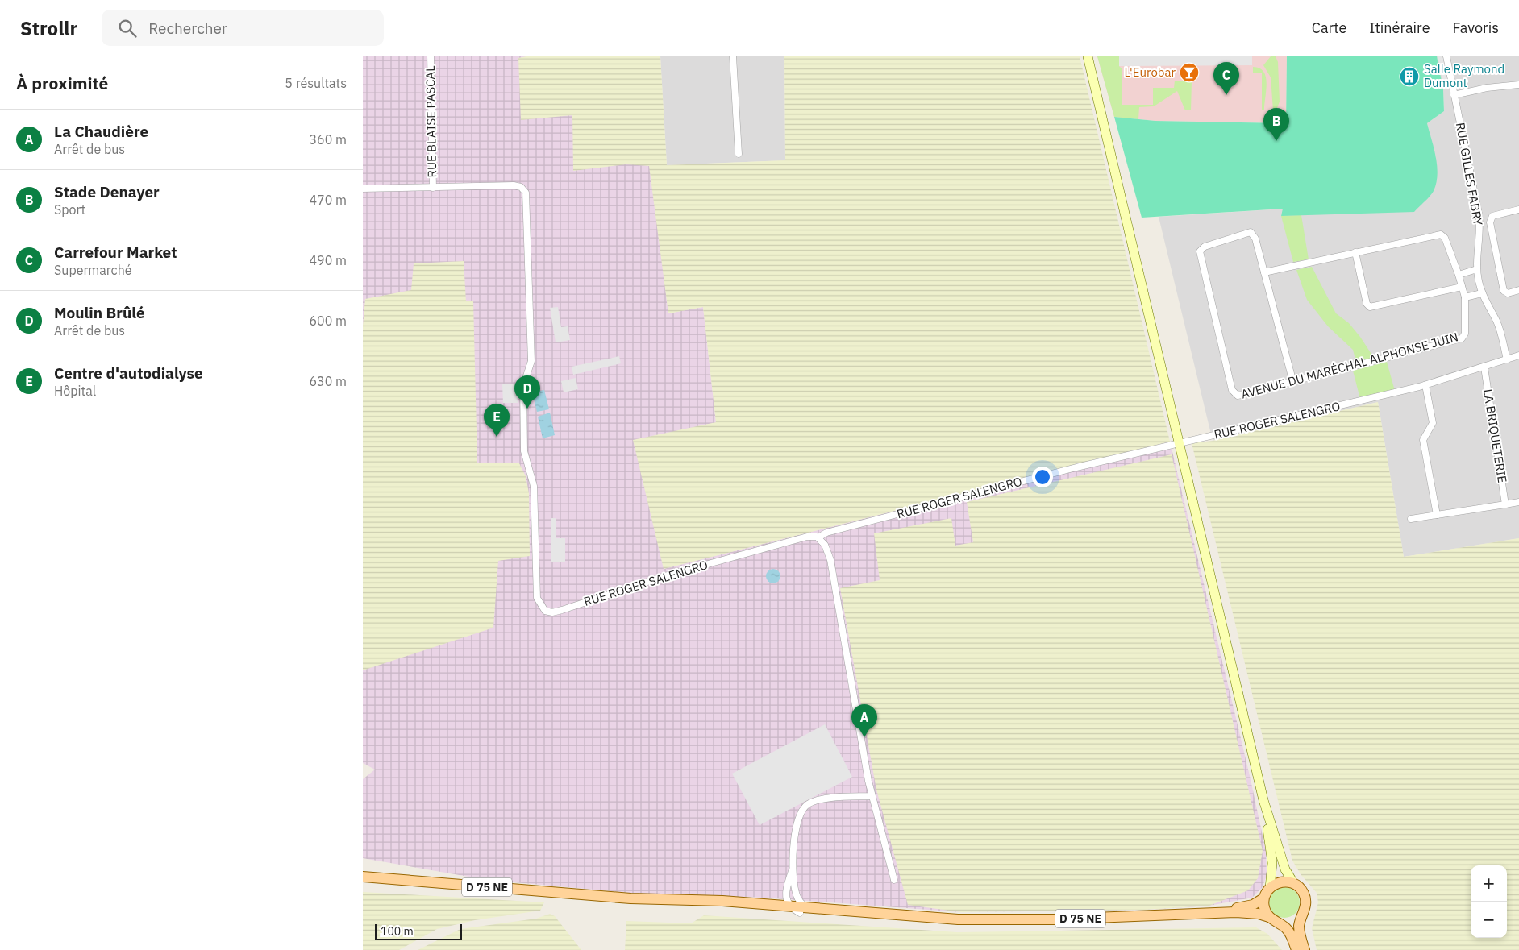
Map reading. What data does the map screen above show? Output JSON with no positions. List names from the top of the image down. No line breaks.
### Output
{"streets":{"main road":["D 75 NE"],"street":["RUE BLAISE PASCAL","RUE GILLES FABRY","AVENUE DU MARÉCHAL ALPHONSE JUIN","RUE ROGER SALENGRO","LA BRIQUETERIE"]},"crossings":[["RUE BLAISE PASCAL","RUE ROGER SALENGRO"],["RUE GILLES FABRY","RUE ROGER SALENGRO"],["RUE ROGER SALENGRO","LA BRIQUETERIE"]],"places":{"bar":["L'Eurobar"],"building":["Salle Raymond Dumont"]},"scale_bar":"100 m","page":{"header":"Strollr","search":"Rechercher","nav":["Carte","Itinéraire","Favoris"],"heading":["À proximité","5 résultats"],"pins":["C","B","D","E","A"],"list":[{"mark":"A","name":"La Chaudière","note":"Arrêt de bus","value":"360 m"},{"mark":"B","name":"Stade Denayer","note":"Sport","value":"470 m"},{"mark":"C","name":"Carrefour Market","note":"Supermarché","value":"490 m"},{"mark":"D","name":"Moulin Brûlé","note":"Arrêt de bus","value":"600 m"},{"mark":"E","name":"Centre d'autodialyse","note":"Hôpital","value":"630 m"}],"map_buttons":["+","−"],"scale":"100 m"}}
